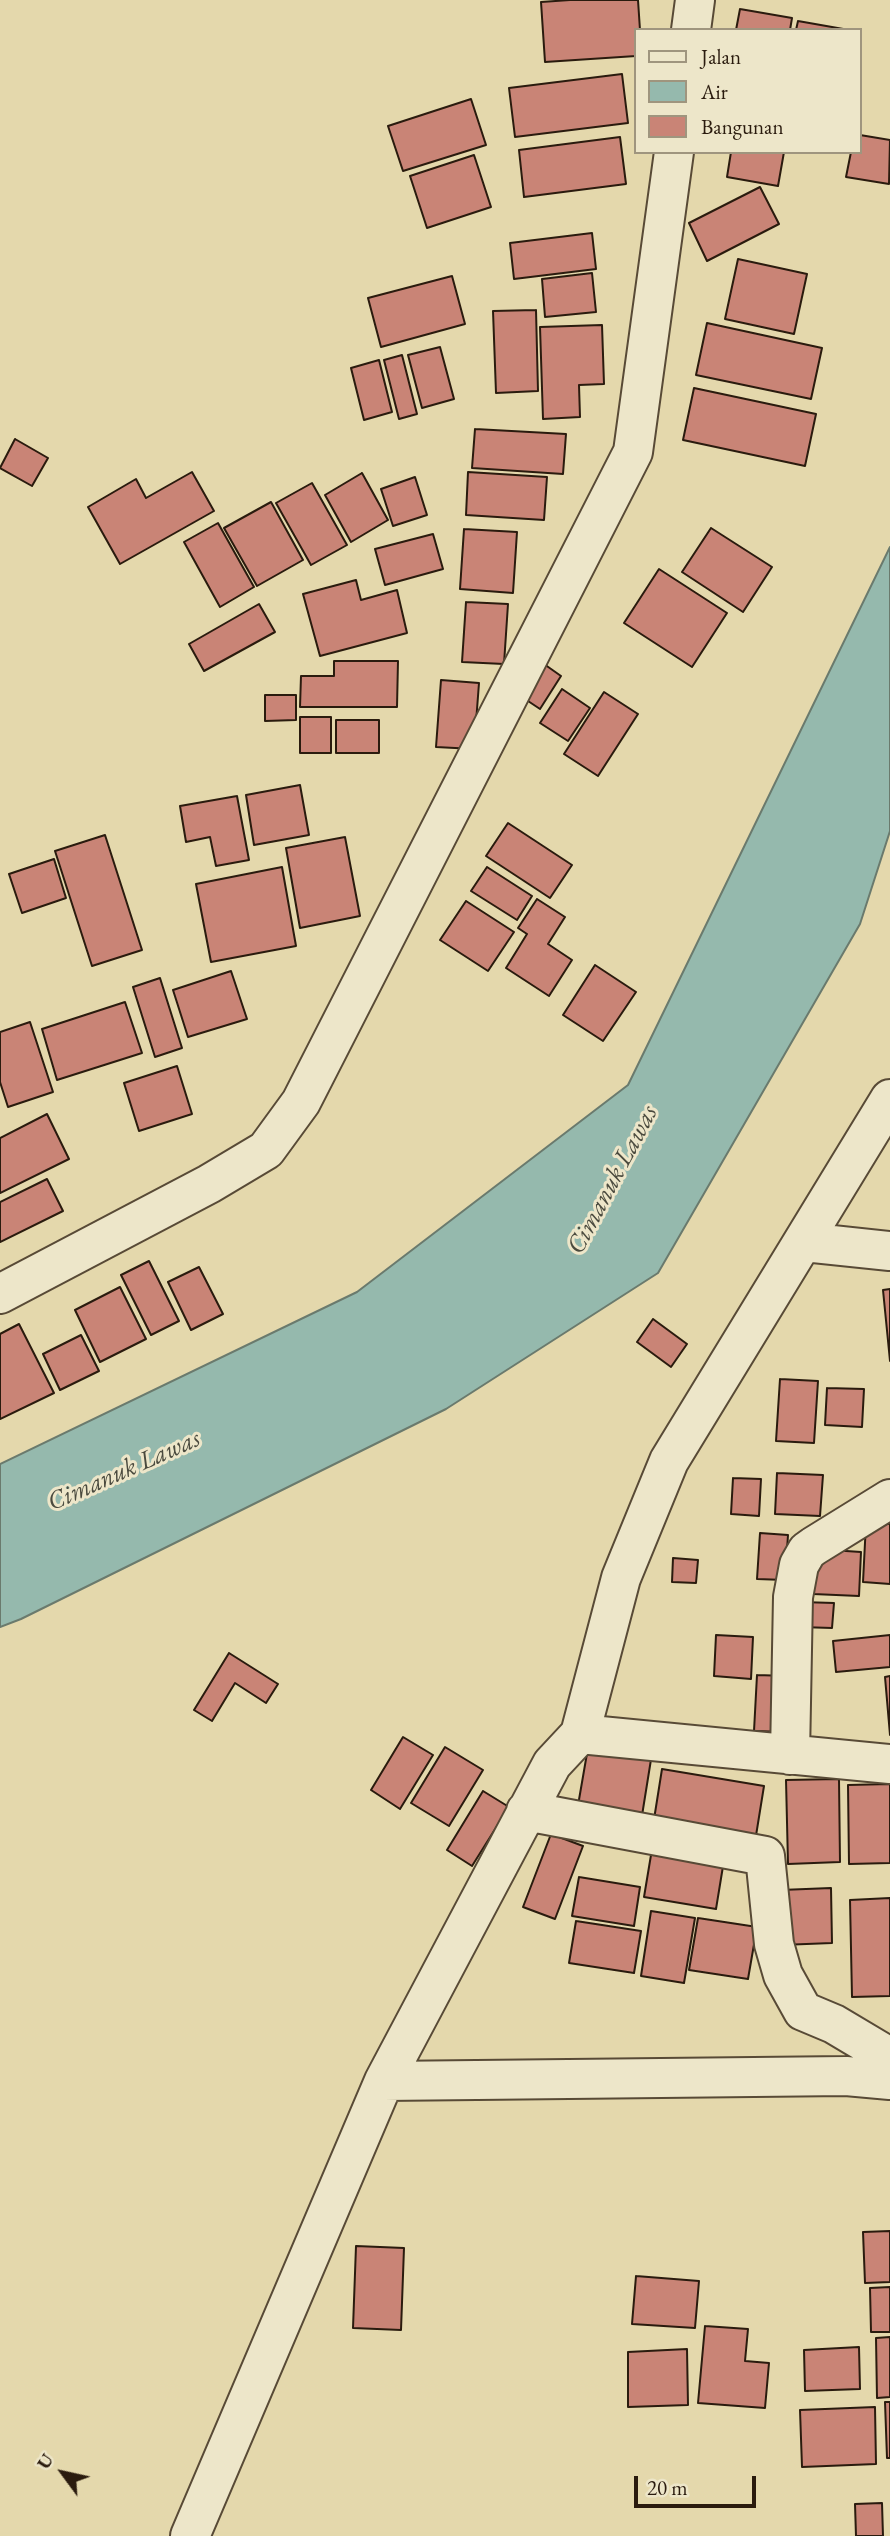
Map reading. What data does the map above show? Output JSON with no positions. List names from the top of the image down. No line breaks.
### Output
{"water":["Cimanuk Lawas"],"legend":["Jalan","Air","Bangunan"],"scale_bar":"20 m","north":"top left"}
